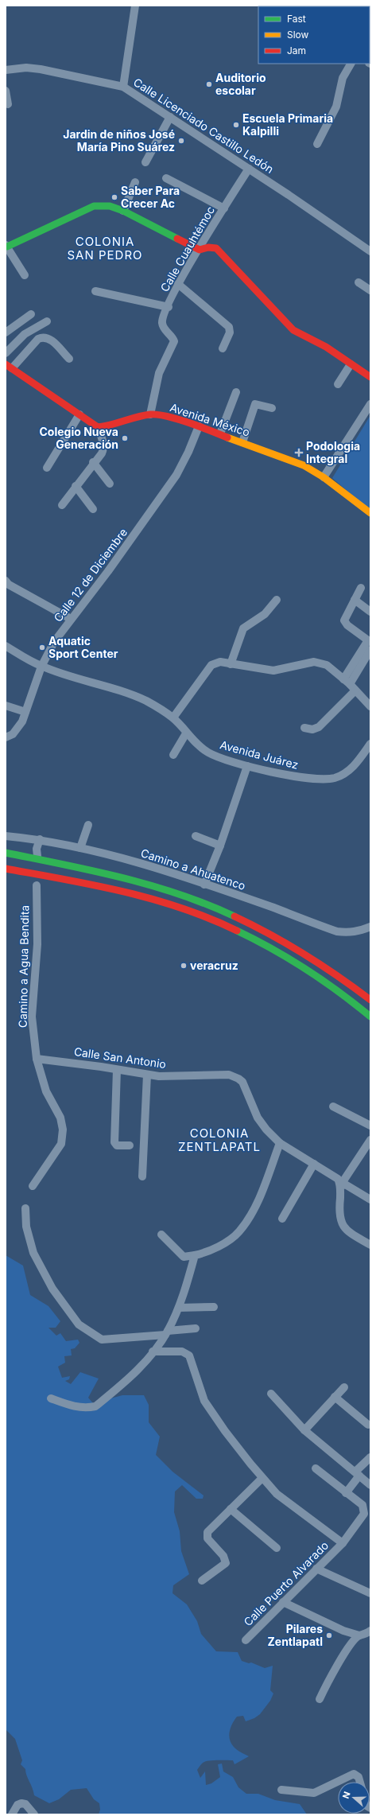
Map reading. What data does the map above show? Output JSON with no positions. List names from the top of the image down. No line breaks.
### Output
{"streets":{"main road":["Avenida México"],"street":["Calle Licenciado Castillo Ledón","Calle Cuauhtémoc","Calle 12 de Diciembre","Avenida Juárez","Camino a Ahuatenco","Camino a Agua Bendita","Calle San Antonio","Calle Puerto Alvarado"]},"crossings":[["Calle Licenciado Castillo Ledón","Calle Cuauhtémoc"],["Calle Cuauhtémoc","Avenida México"],["Avenida México","Calle 12 de Diciembre"],["Calle 12 de Diciembre","Avenida Juárez"],["Camino a Agua Bendita","Calle San Antonio"]],"districts":["COLONIA SAN PEDRO","COLONIA ZENTLAPATL"],"places":{"other":["Auditorio escolar","Escuela Primaria Kalpilli","Jardin de niños José María Pino Suárez","Saber Para Crecer Ac","Colegio Nueva Generación","Aquatic Sport Center","veracruz","Pilares Zentlapatl"],"health":["Podologia Integral"]},"legend":["Fast","Slow","Jam"],"north":"left"}
